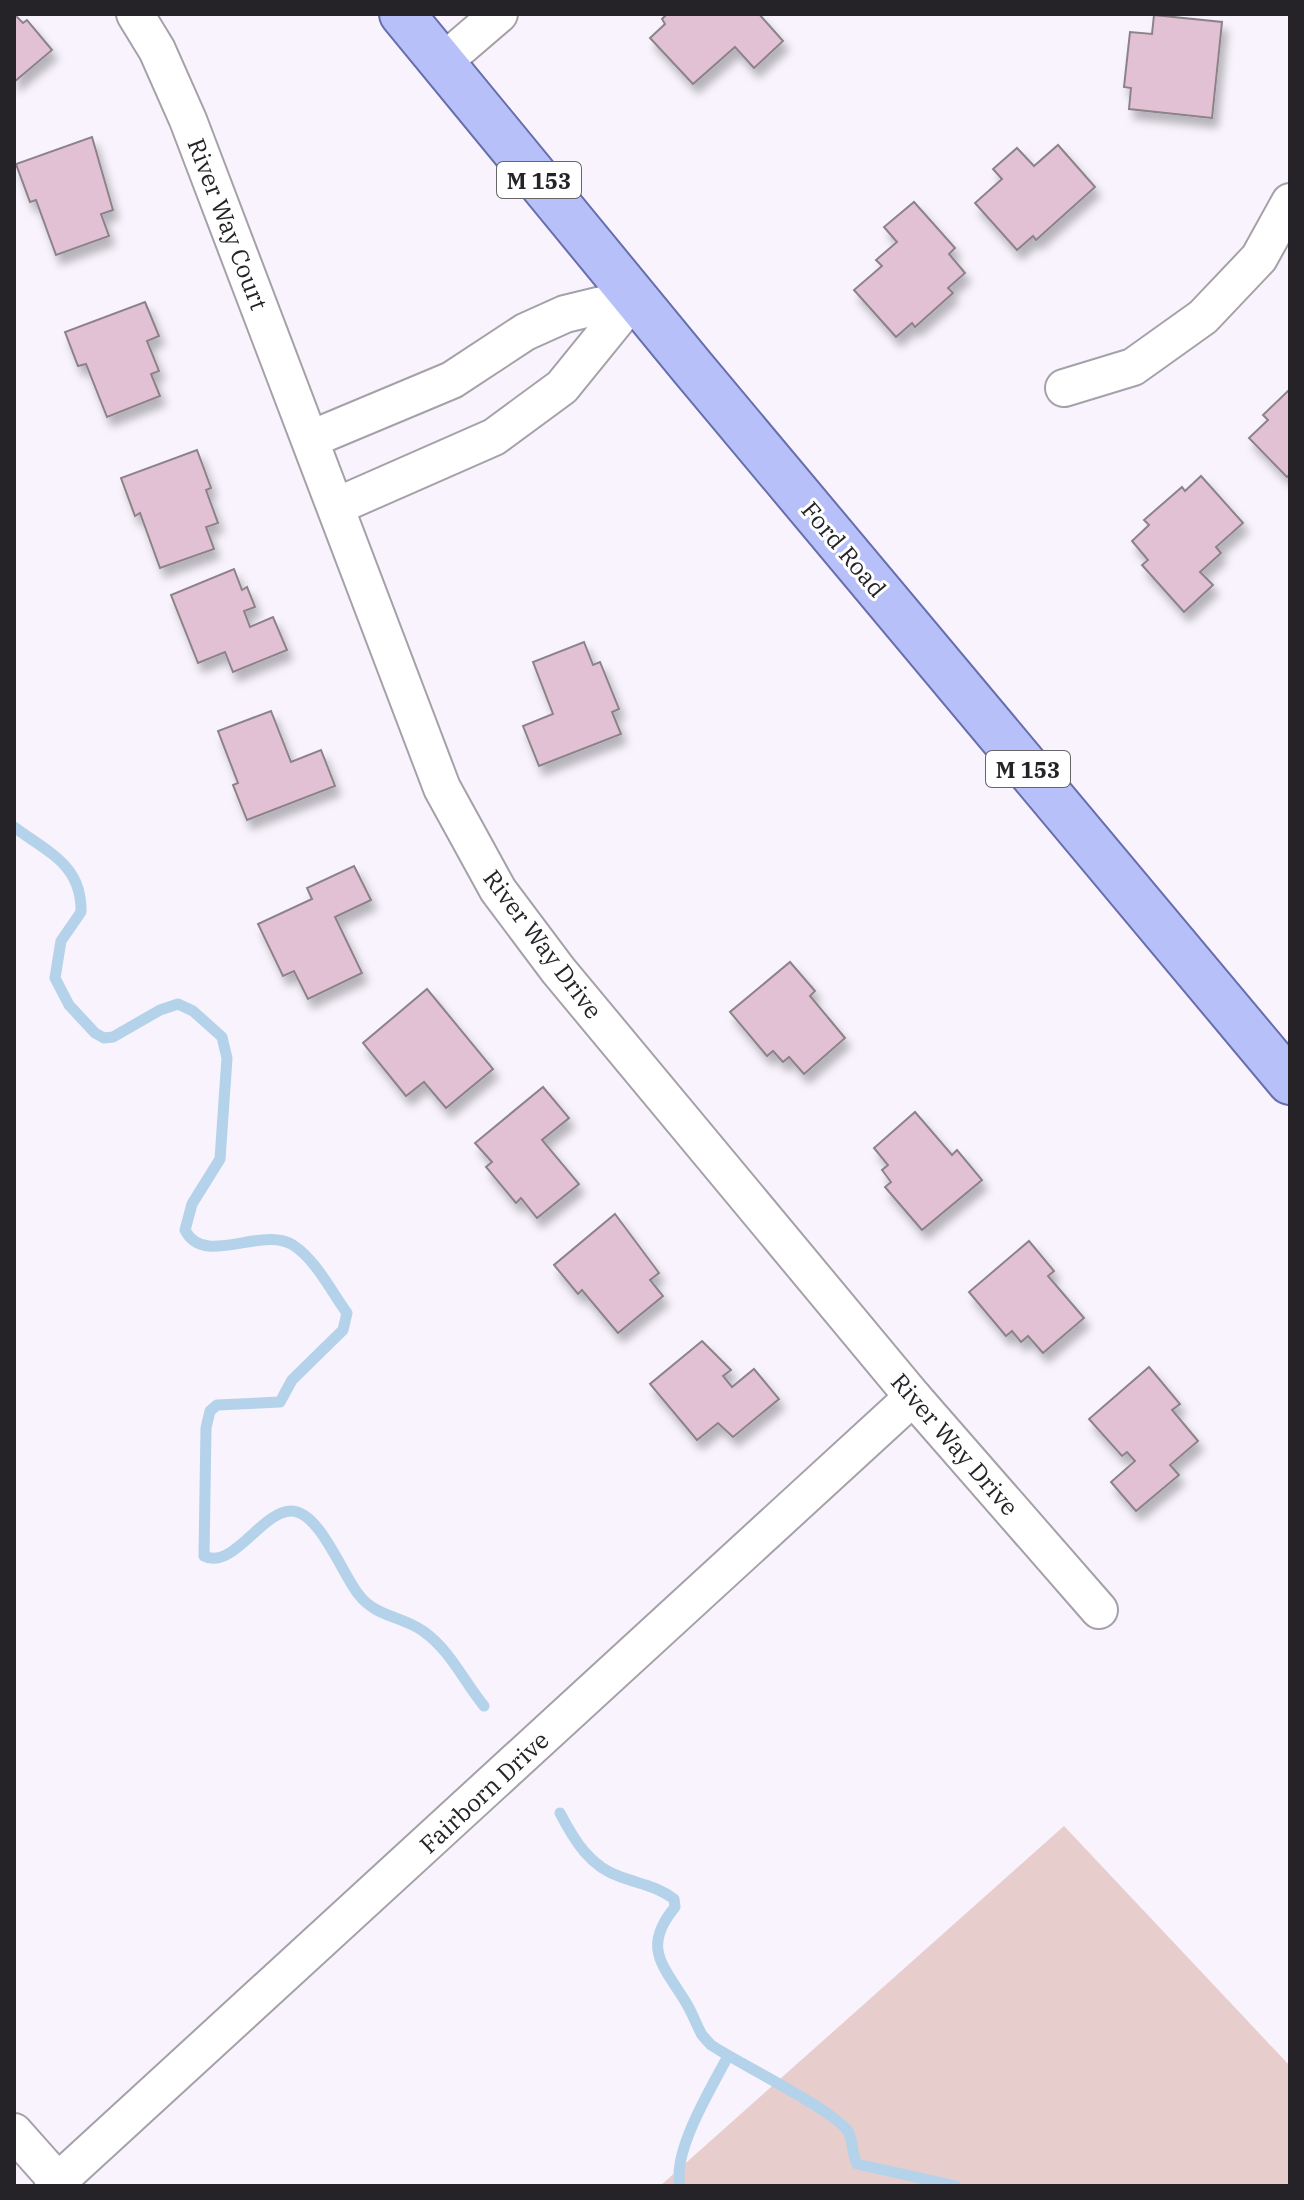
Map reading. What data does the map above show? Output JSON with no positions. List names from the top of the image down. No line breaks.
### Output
{"streets":{"main road":["M 153","Ford Road"],"street":["River Way Court","River Way Drive","Fairborn Drive"]},"crossings":[["River Way Court","River Way Drive"],["River Way Drive","Fairborn Drive"]]}
